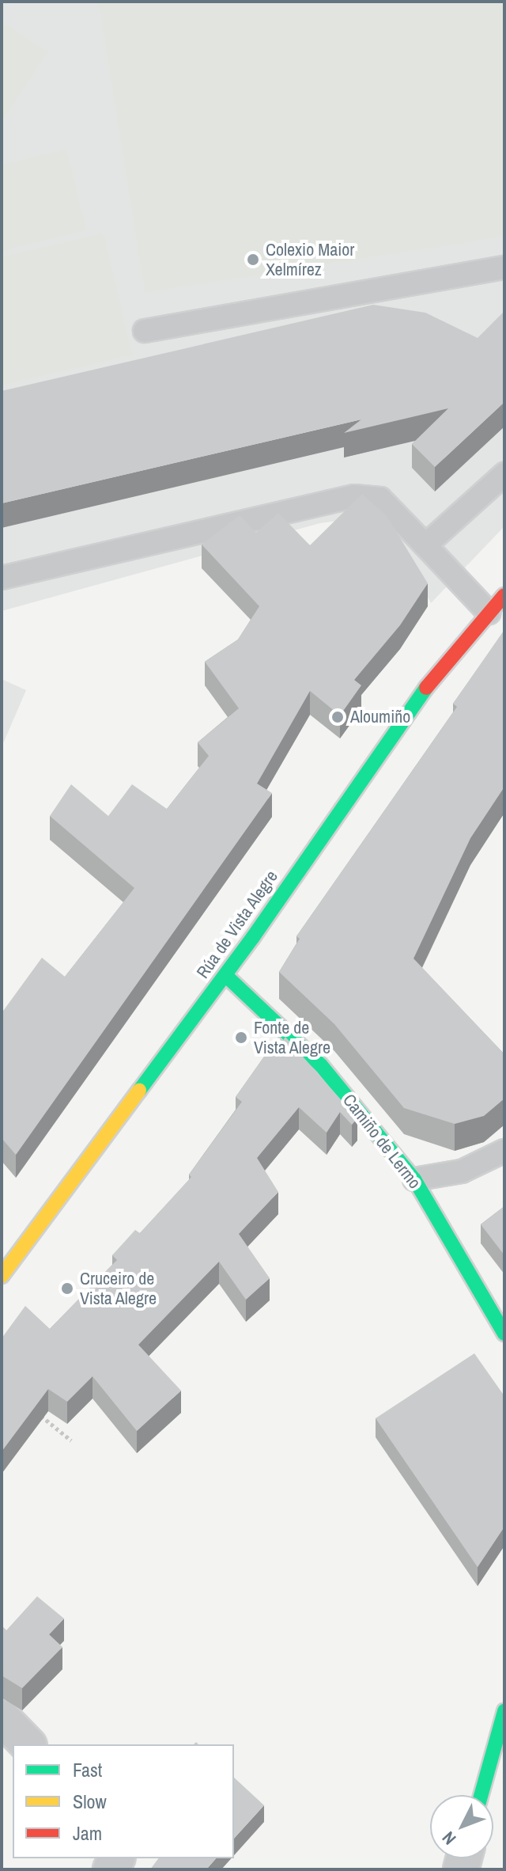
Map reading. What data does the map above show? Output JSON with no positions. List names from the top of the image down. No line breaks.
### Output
{"streets":{"main road":["Rúa de Vista Alegre","Camiño de Lermo"]},"crossings":[["Rúa de Vista Alegre","Camiño de Lermo"]],"places":["Colexio Maior Xelmírez","Aloumiño","Fonte de Vista Alegre","Cruceiro de Vista Alegre"],"legend":["Fast","Slow","Jam"],"north":"bottom left"}
